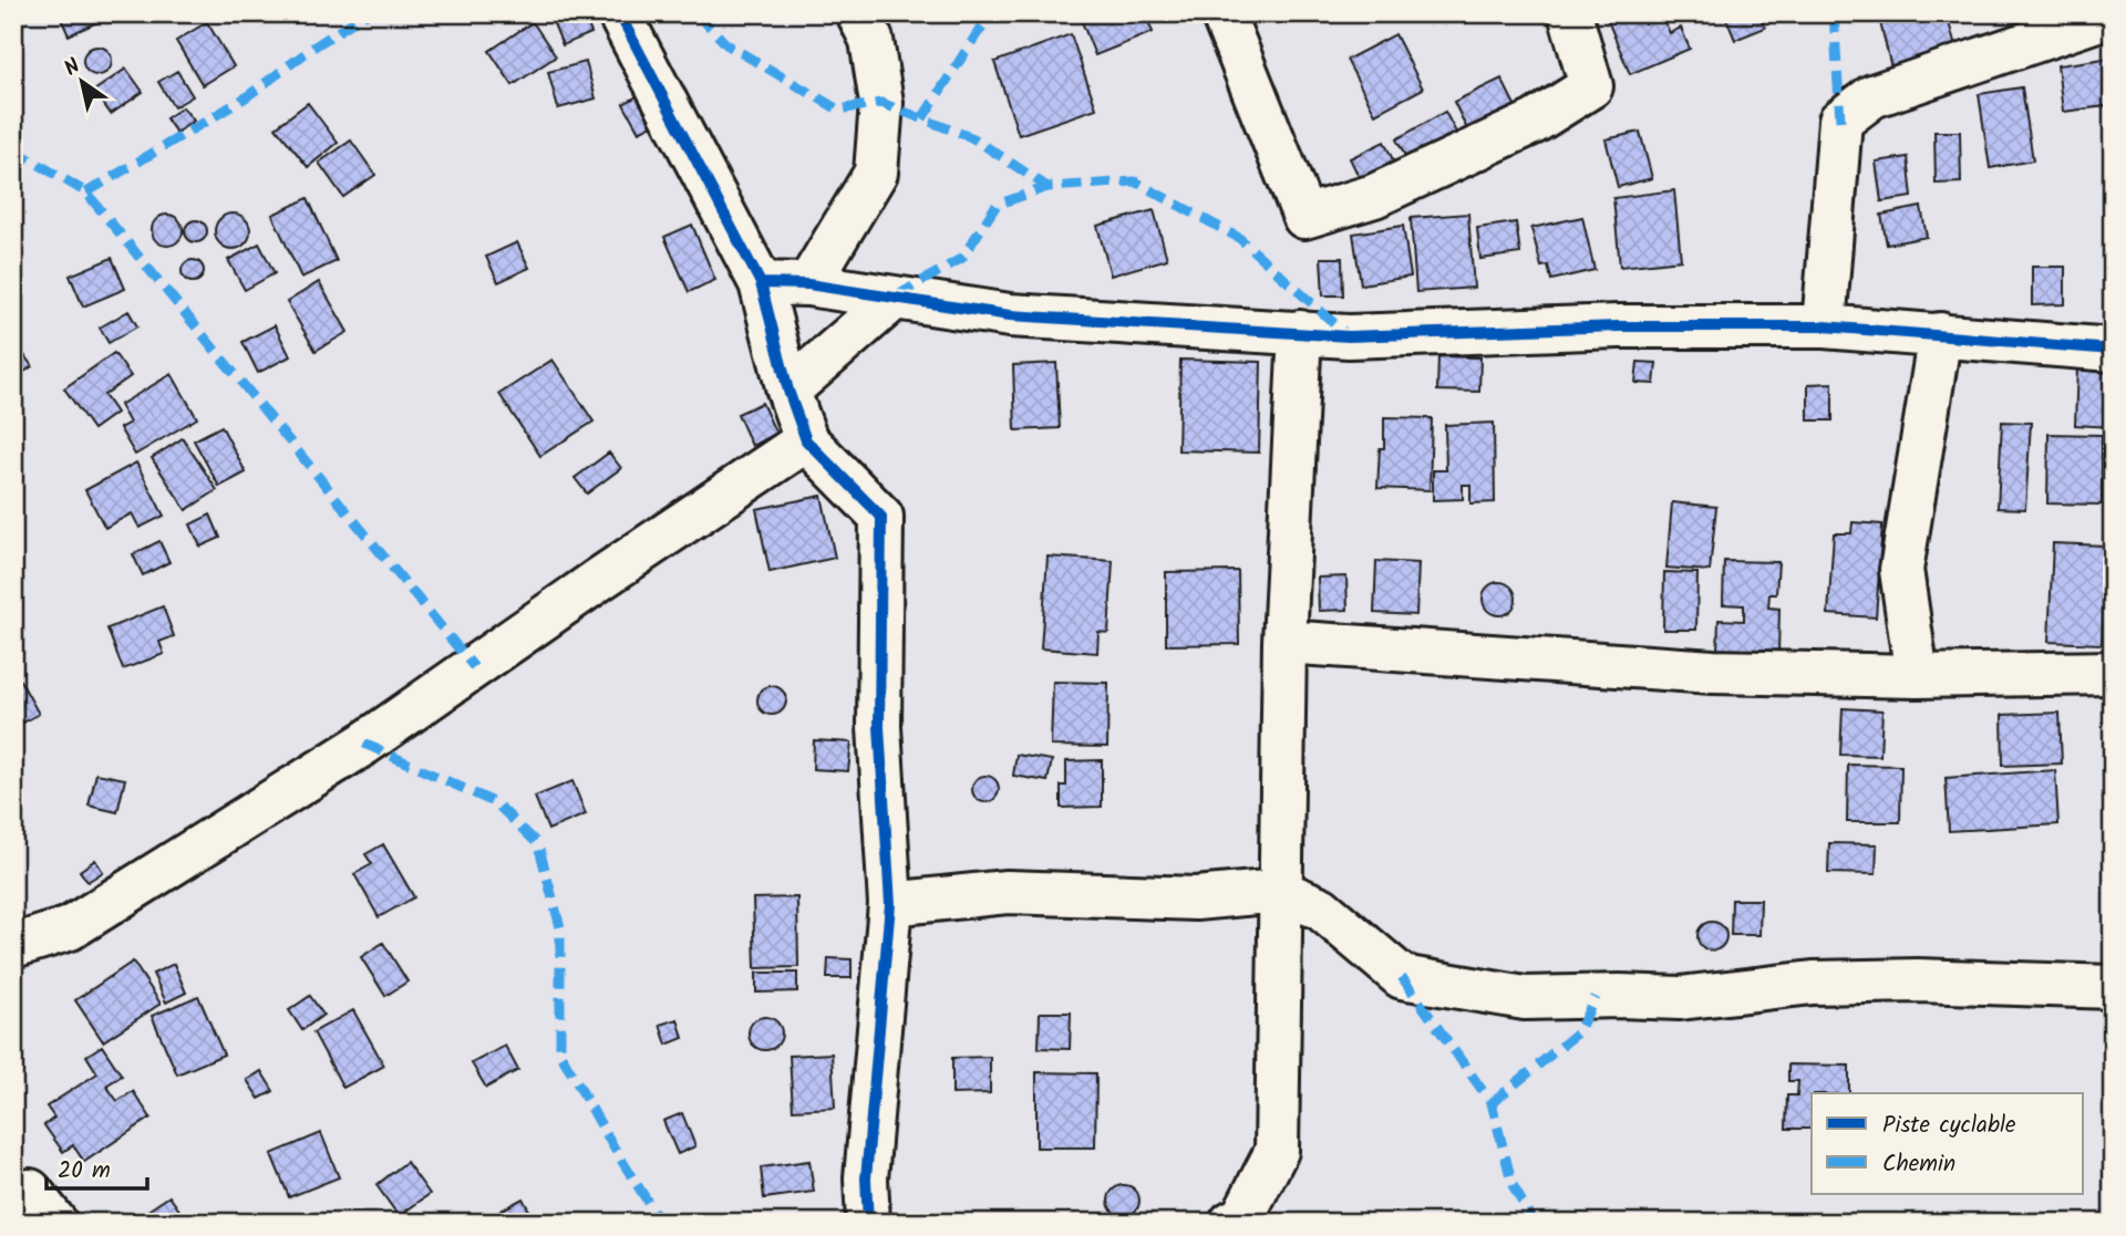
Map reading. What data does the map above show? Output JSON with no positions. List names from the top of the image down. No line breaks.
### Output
{"legend":["Piste cyclable","Chemin"],"scale_bar":"20 m","north":"top left"}
